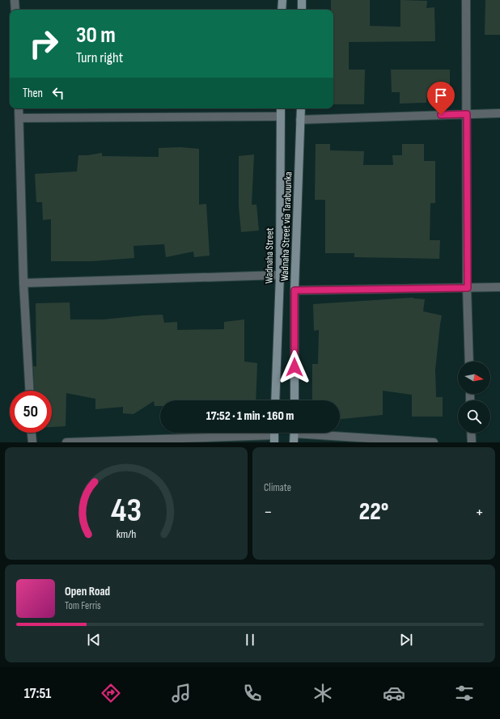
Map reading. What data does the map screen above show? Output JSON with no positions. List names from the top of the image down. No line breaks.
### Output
{"streets":{"main road":["Wadnaha Street via Tarabuunka","Wadnaha Street"]},"north":"right","page":{"turn":["30 m","Turn right"],"then":"Then","limit":"50","trip":"17:52 · 1 min · 160 m","tile":"Climate","heat":["−","22°","+"],"song":["Open Road","Tom Ferris"],"tabs":"17:51","gauge":["43","km/h"]}}
